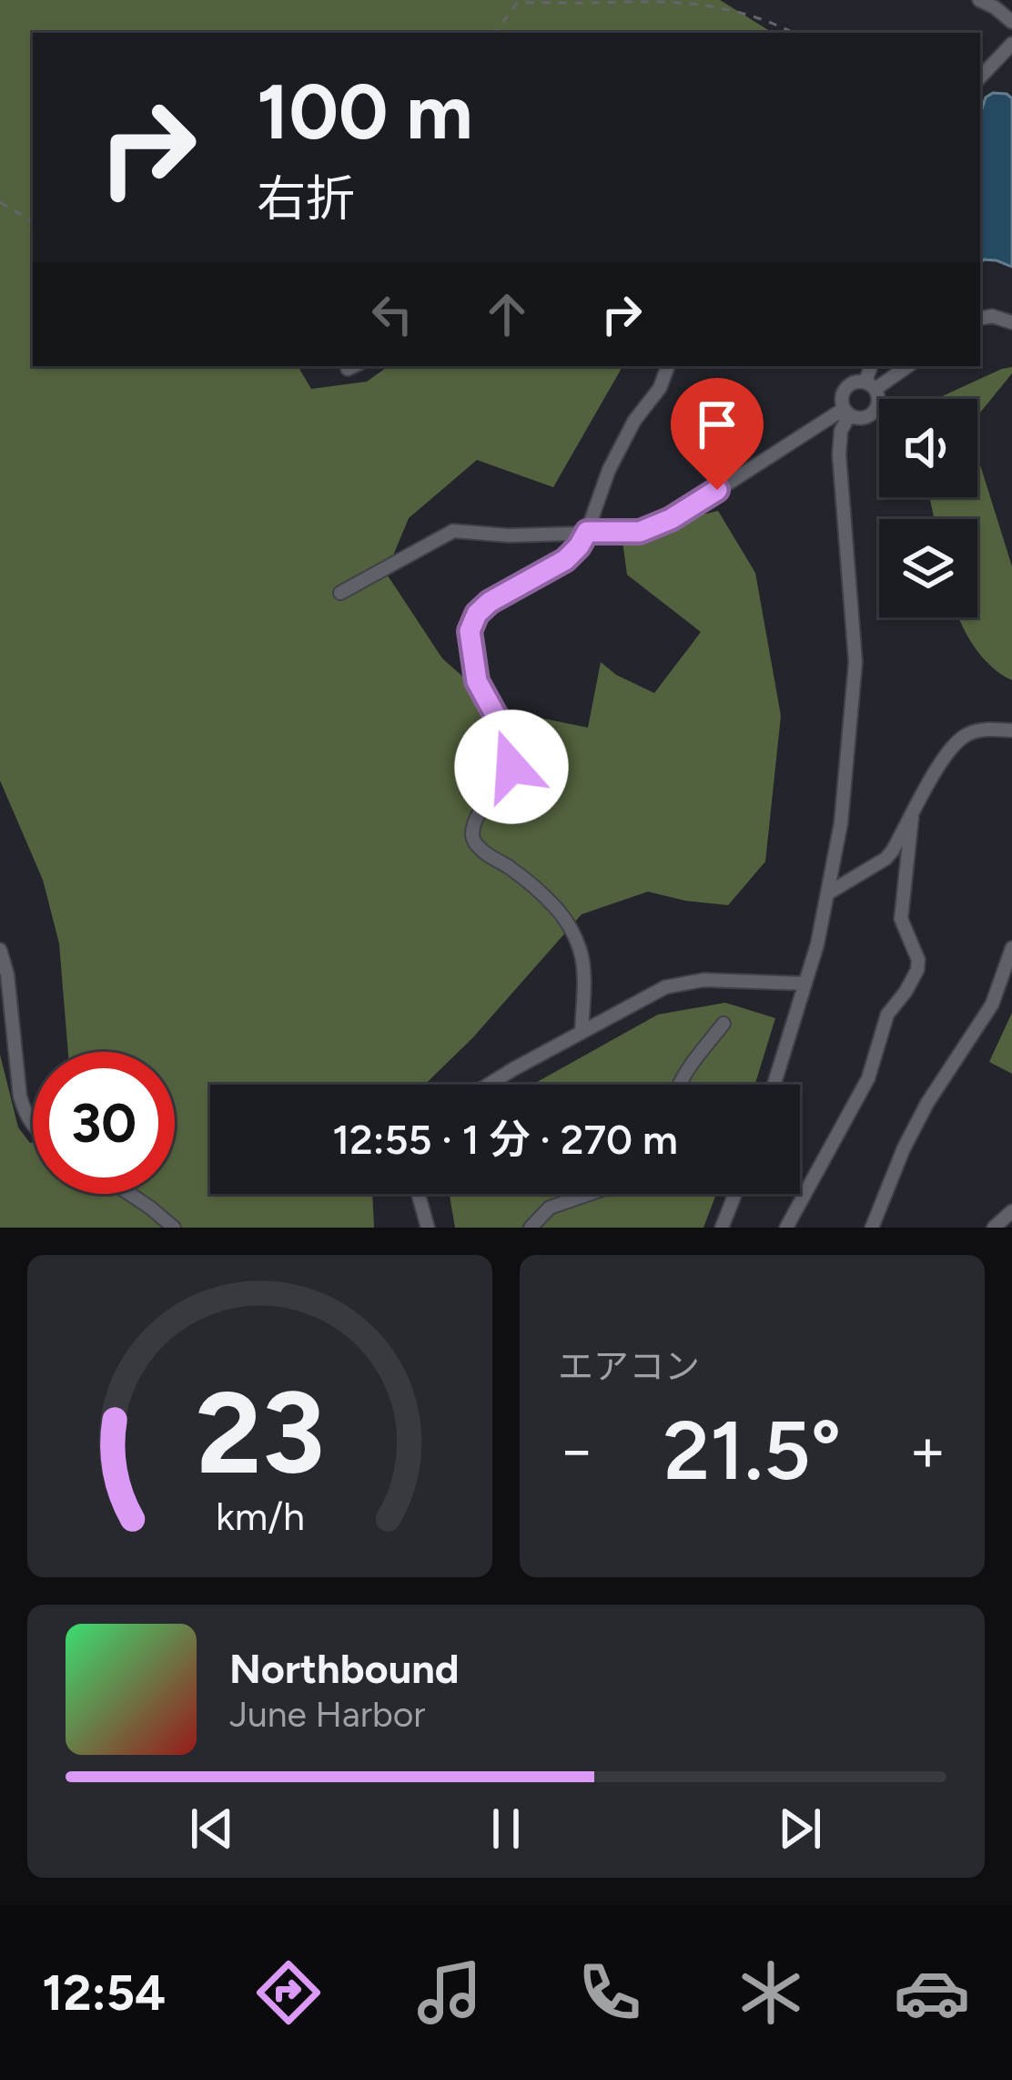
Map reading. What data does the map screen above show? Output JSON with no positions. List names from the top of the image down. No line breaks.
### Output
{"page":{"turn":["100 m","右折"],"limit":"30","trip":"12:55 · 1 分 · 270 m","tile":"エアコン","heat":["−","21.5°","+"],"song":["Northbound","June Harbor"],"tabs":"12:54","gauge":["23","km/h"]}}
